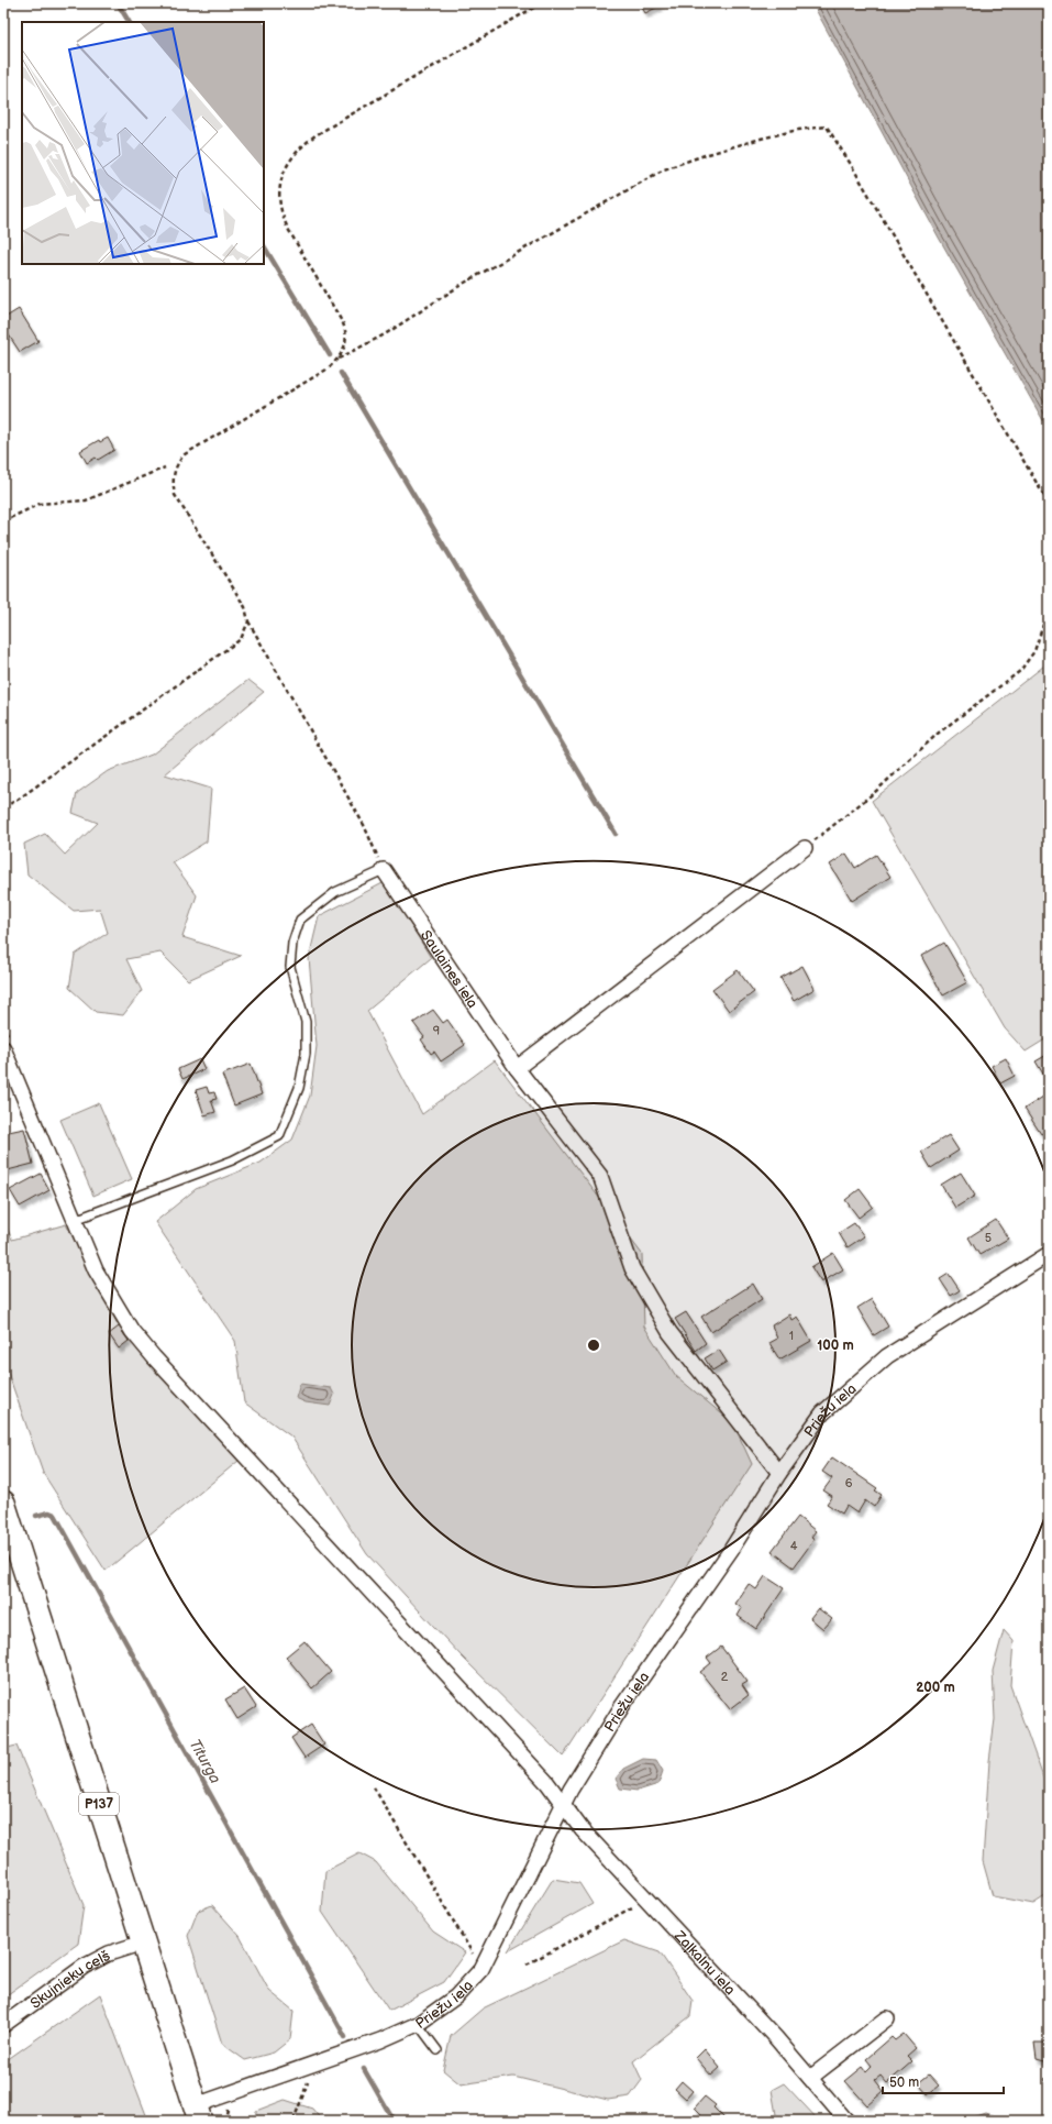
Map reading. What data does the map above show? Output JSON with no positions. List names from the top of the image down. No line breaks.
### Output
{"streets":{"main road":["P137"],"street":["Saulaines iela","Priežu iela","Zaļkalnu iela","Skujnieku ceļš"]},"crossings":[["Saulaines iela","Priežu iela"],["Priežu iela","P137"],["Priežu iela","Zaļkalnu iela"],["P137","Skujnieku ceļš"]],"water":["Titurga"],"house_numbers":["9","5","1","6","4","2"],"scale_bar":"50 m","rings":["100 m","200 m"]}
